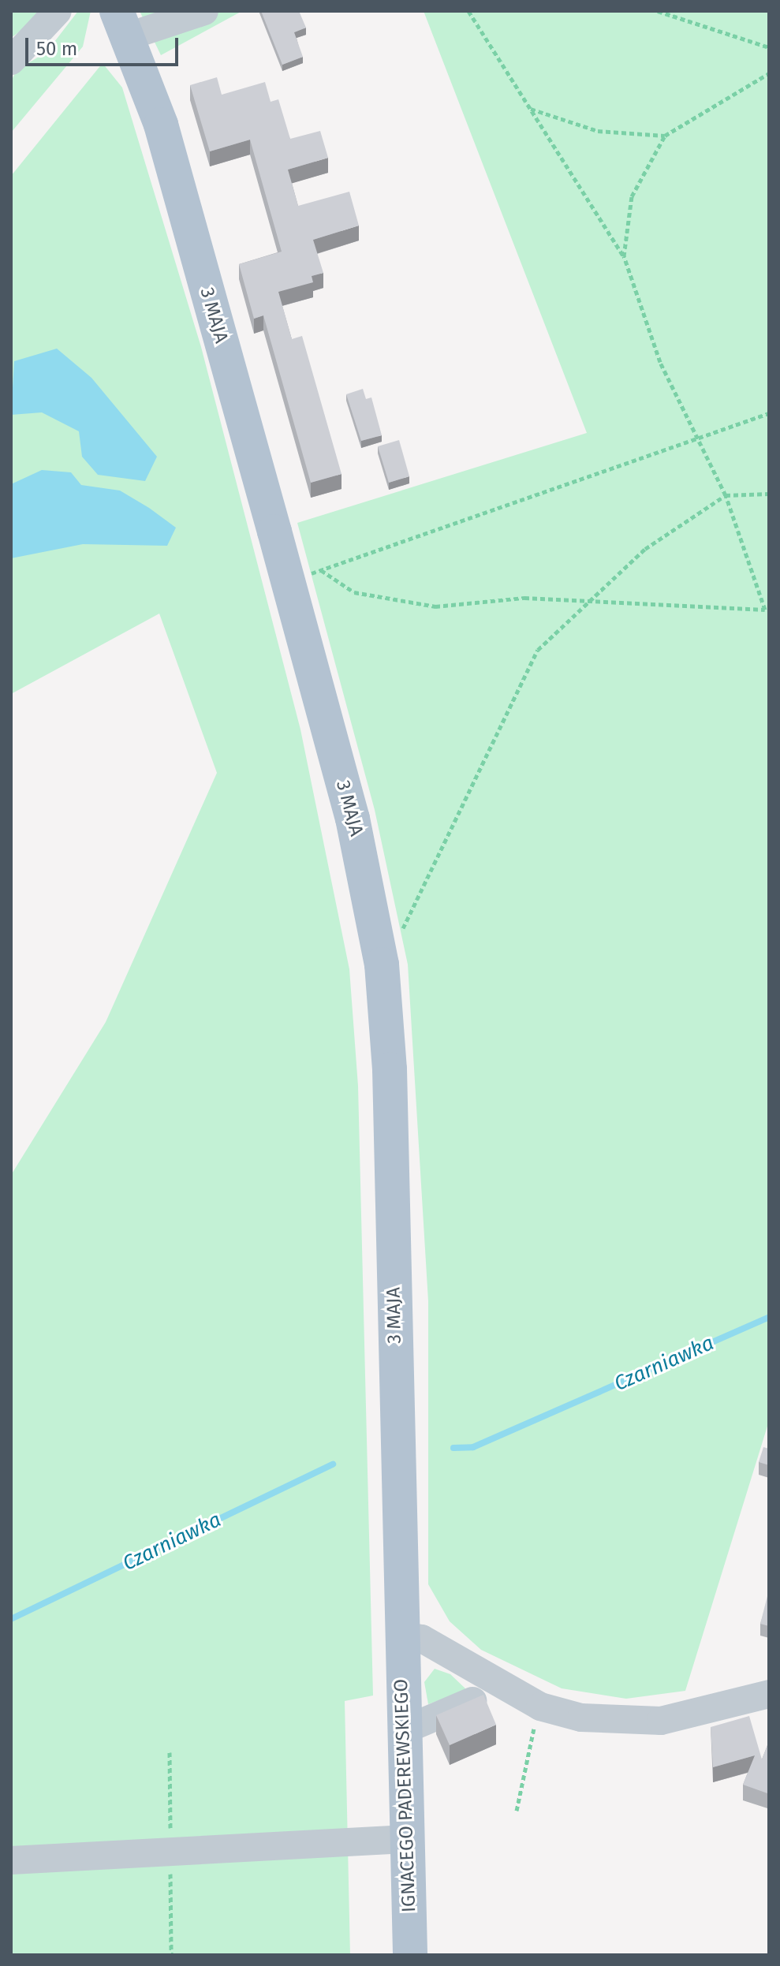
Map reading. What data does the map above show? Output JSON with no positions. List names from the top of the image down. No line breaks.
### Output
{"streets":{"main road":["3 MAJA","IGNACEGO PADEREWSKIEGO"]},"crossings":[["3 MAJA","IGNACEGO PADEREWSKIEGO"]],"water":["Czarniawka"],"scale_bar":"50 m"}
